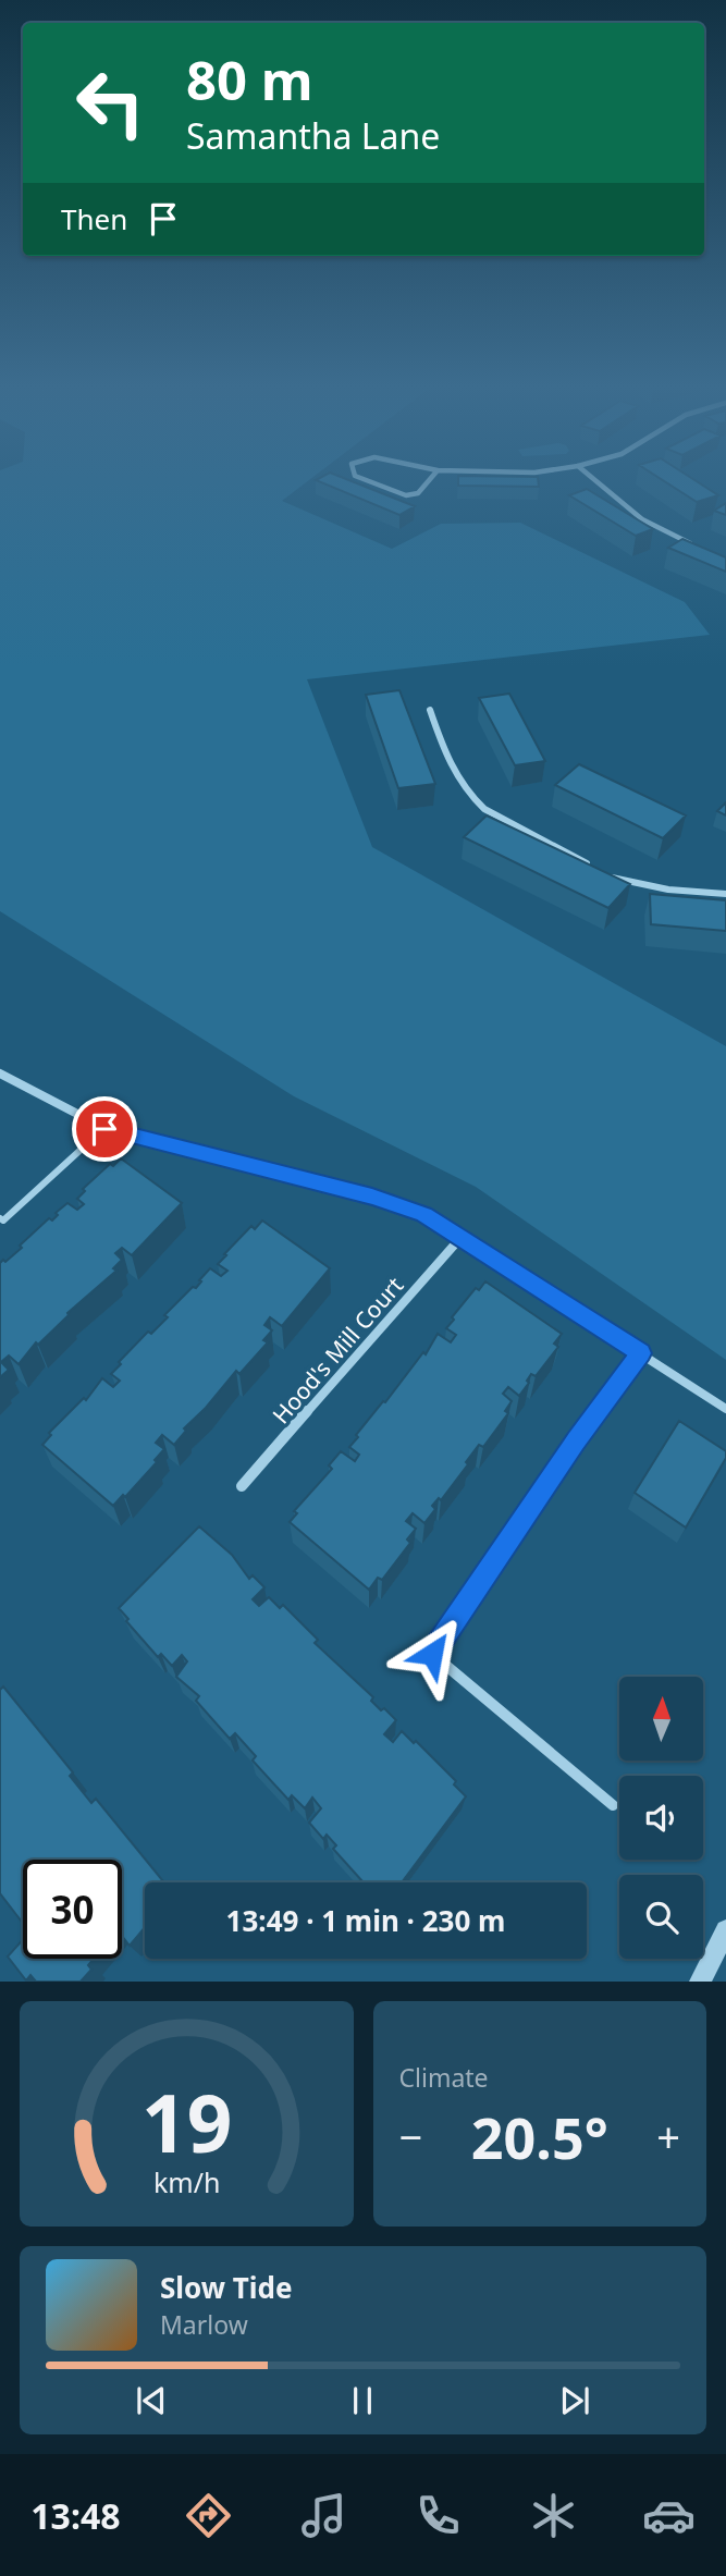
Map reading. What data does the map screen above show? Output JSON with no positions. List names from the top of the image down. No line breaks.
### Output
{"streets":{"street":["Hood's Mill Court"]},"north":"top","page":{"turn":["80 m","Samantha Lane"],"then":"Then","limit":"30","trip":"13:49 · 1 min · 230 m","tile":"Climate","heat":["−","20.5°","+"],"song":["Slow Tide","Marlow"],"tabs":"13:48","gauge":["19","km/h"]}}
